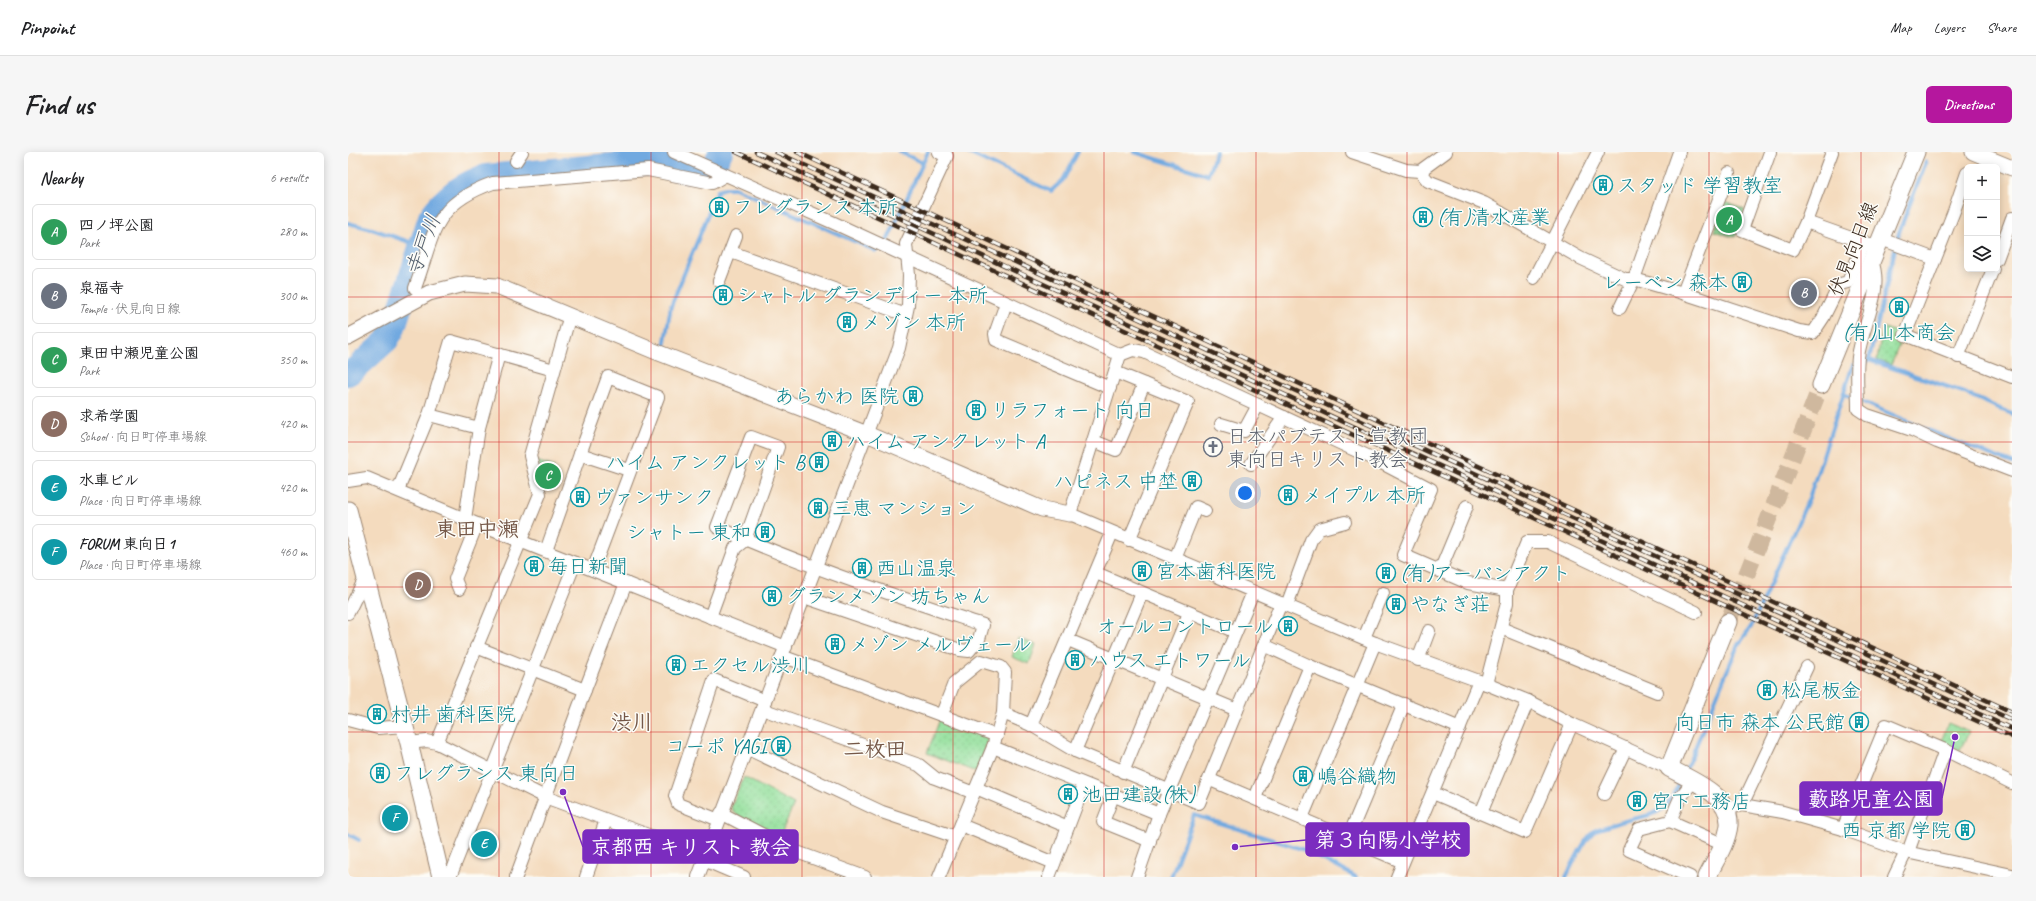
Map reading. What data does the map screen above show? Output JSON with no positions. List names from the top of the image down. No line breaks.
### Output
{"streets":{"main road":["伏見向日線"]},"districts":["東田中瀬","渋川","二枚田"],"water":["寺戸川"],"places":{"building":["スタッド 学習教室","フレグランス 本所","(有)清水産業","レーベン 森本","シャトル グランディー 本所","(有)山本商会","メゾン 本所","あらかわ 医院","リラフォート 向日","ハイム アンクレット A","ハイム アンクレット B","ハピネス 中埜","メイプル 本所","ヴァンサンク","三恵 マンション","シャトー 東和","毎日新聞","西山温泉","宮本歯科医院","(有)アーバンアクト","グランメゾン 坊ちゃん","やなぎ荘","オールコントロール","メゾン メルヴェール","ハウス エトワール","エクセル渋川","松尾板金","村井 歯科医院","向日市 森本 公民館","コーポ YAGI","フレグランス 東向日","嶋谷織物","池田建設(株)","宮下工務店","西 京都 学院"],"church":["日本パブテスト宣教団 東向日キリスト教会"],"other":["藪路児童公園","京都西 キリスト 教会","第３向陽小学校"]},"page":{"header":"Pinpoint","nav":["Map","Layers","Share"],"buttons":"Directions","title":"Find us","heading":["Nearby","6 results"],"map_buttons":["+","−"],"list":[{"mark":"A","name":"四ノ坪公園","note":"Park","value":"280 m"},{"mark":"B","name":"泉福寺","note":"Temple · 伏見向日線","value":"300 m"},{"mark":"C","name":"東田中瀬児童公園","note":"Park","value":"350 m"},{"mark":"D","name":"求希学園","note":"School · 向日町停車場線","value":"420 m"},{"mark":"E","name":"水車ビル","note":"Place · 向日町停車場線","value":"420 m"},{"mark":"F","name":"FORUM 東向日1","note":"Place · 向日町停車場線","value":"460 m"}],"pins":["A","B","C","D","F","E"]}}
